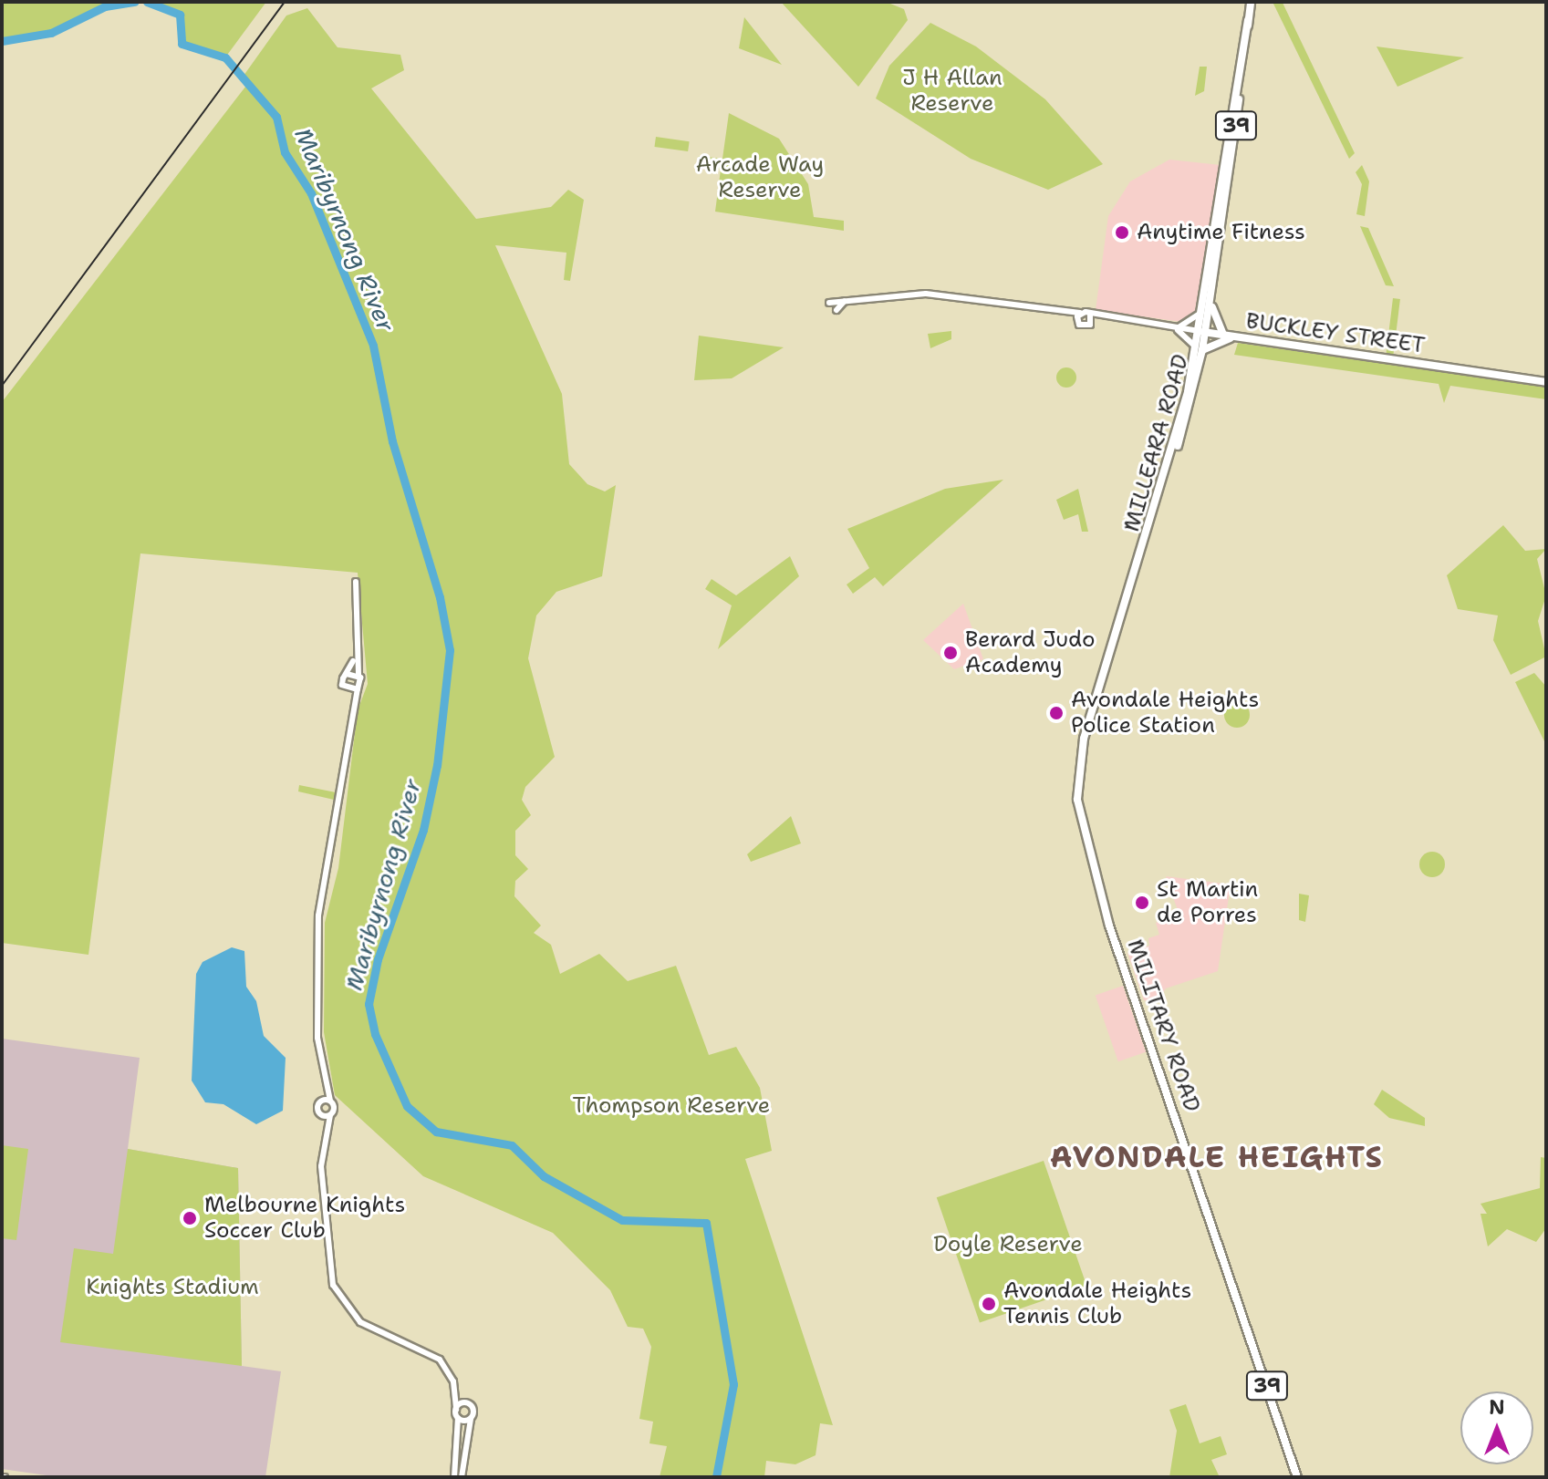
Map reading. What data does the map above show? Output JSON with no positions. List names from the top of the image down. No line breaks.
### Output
{"streets":{"main road":["39","BUCKLEY STREET","MILLEARA ROAD","MILITARY ROAD"]},"crossings":[["BUCKLEY STREET","MILLEARA ROAD"],["MILLEARA ROAD","MILITARY ROAD"]],"districts":["AVONDALE HEIGHTS"],"water":["Maribyrnong River"],"parks":["J H Allan Reserve","Arcade Way Reserve","Thompson Reserve","Doyle Reserve","Knights Stadium"],"places":["Anytime Fitness","Berard Judo Academy","Avondale Heights Police Station","St Martin de Porres","Melbourne Knights Soccer Club","Avondale Heights Tennis Club"],"north":"top"}
